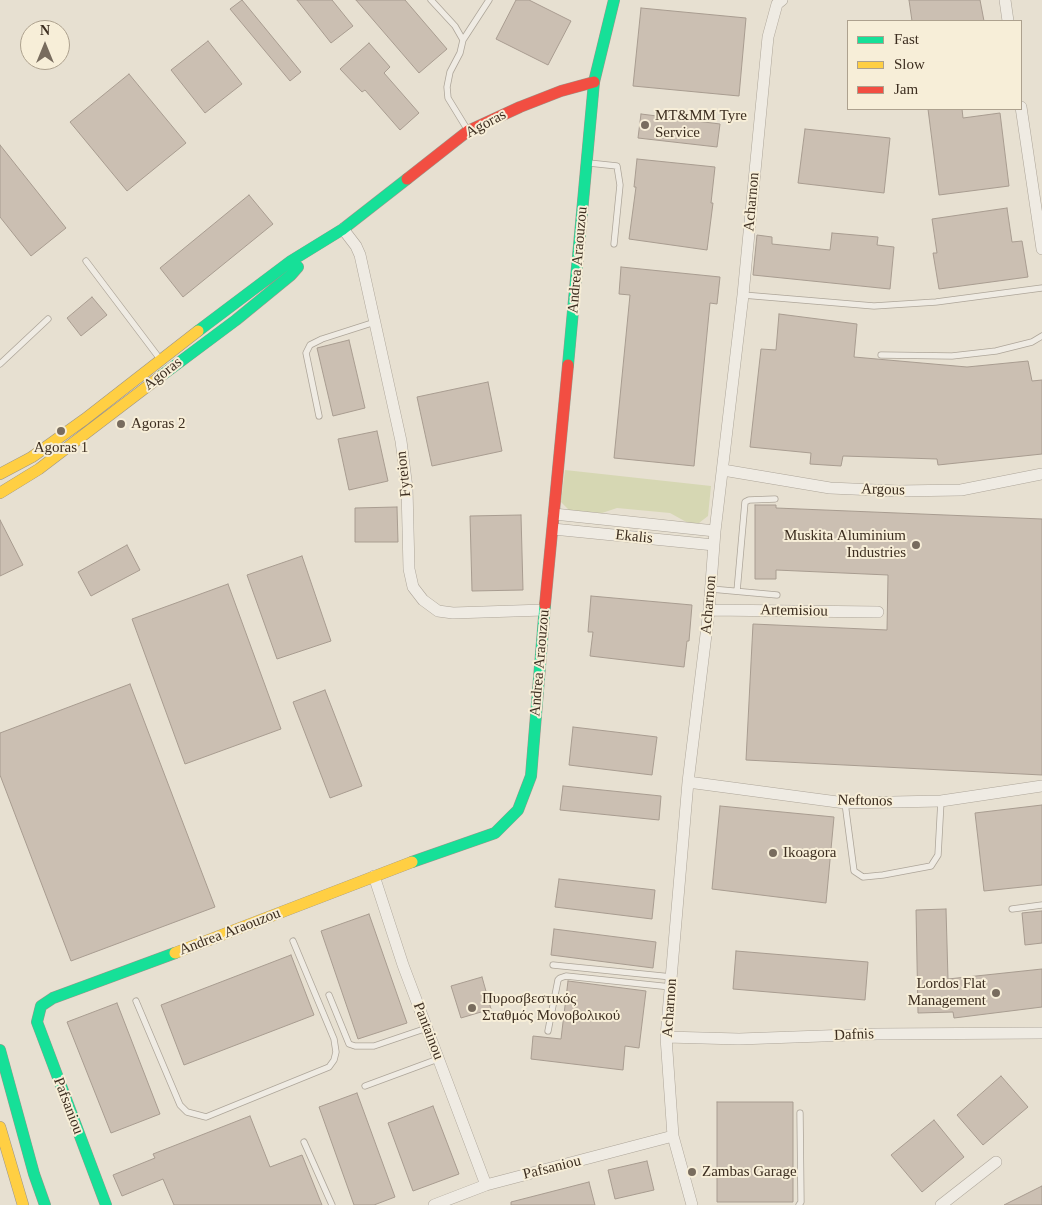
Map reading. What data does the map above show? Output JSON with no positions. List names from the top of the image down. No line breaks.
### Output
{"streets":{"street":["Agoras","Acharnon","Andrea Araouzou","Fyteion","Argous","Ekalis","Artemisiou","Neftonos","Pantainou","Dafnis","Pafsaniou"]},"crossings":[["Agoras","Andrea Araouzou"],["Agoras","Fyteion"],["Acharnon","Argous"],["Acharnon","Ekalis"],["Acharnon","Artemisiou"],["Acharnon","Neftonos"],["Acharnon","Dafnis"],["Acharnon","Pafsaniou"],["Andrea Araouzou","Fyteion"],["Andrea Araouzou","Ekalis"],["Andrea Araouzou","Pantainou"],["Andrea Araouzou","Pafsaniou"],["Pantainou","Pafsaniou"]],"places":["MT&MM Tyre Service","Agoras 2","Agoras 1","Muskita Aluminium Industries","Ikoagora","Lordos Flat Management","Πυροσβεστικός Σταθμός Μονοβολικού","Zambas Garage"],"legend":["Fast","Slow","Jam"],"north":"top"}
